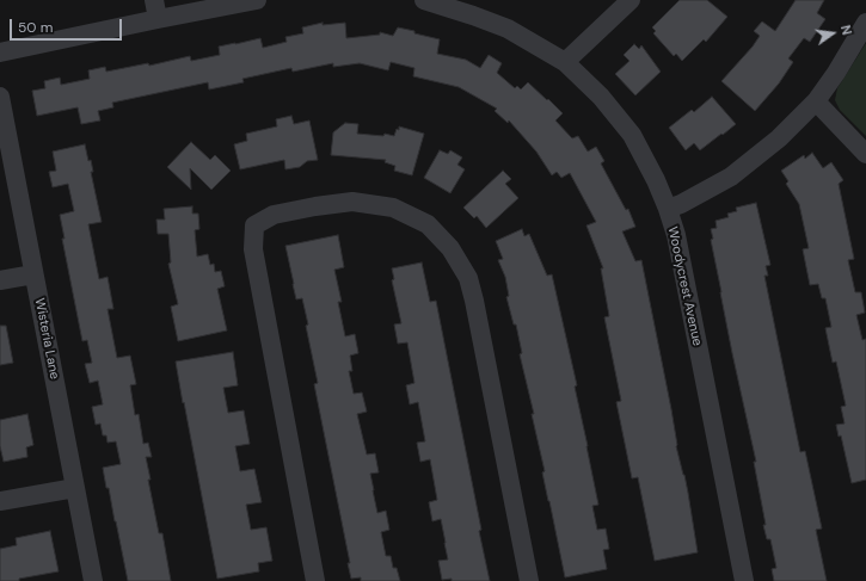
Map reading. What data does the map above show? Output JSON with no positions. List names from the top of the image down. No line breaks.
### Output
{"streets":{"street":["Woodycrest Avenue","Wisteria Lane"]},"scale_bar":"50 m","north":"right"}
